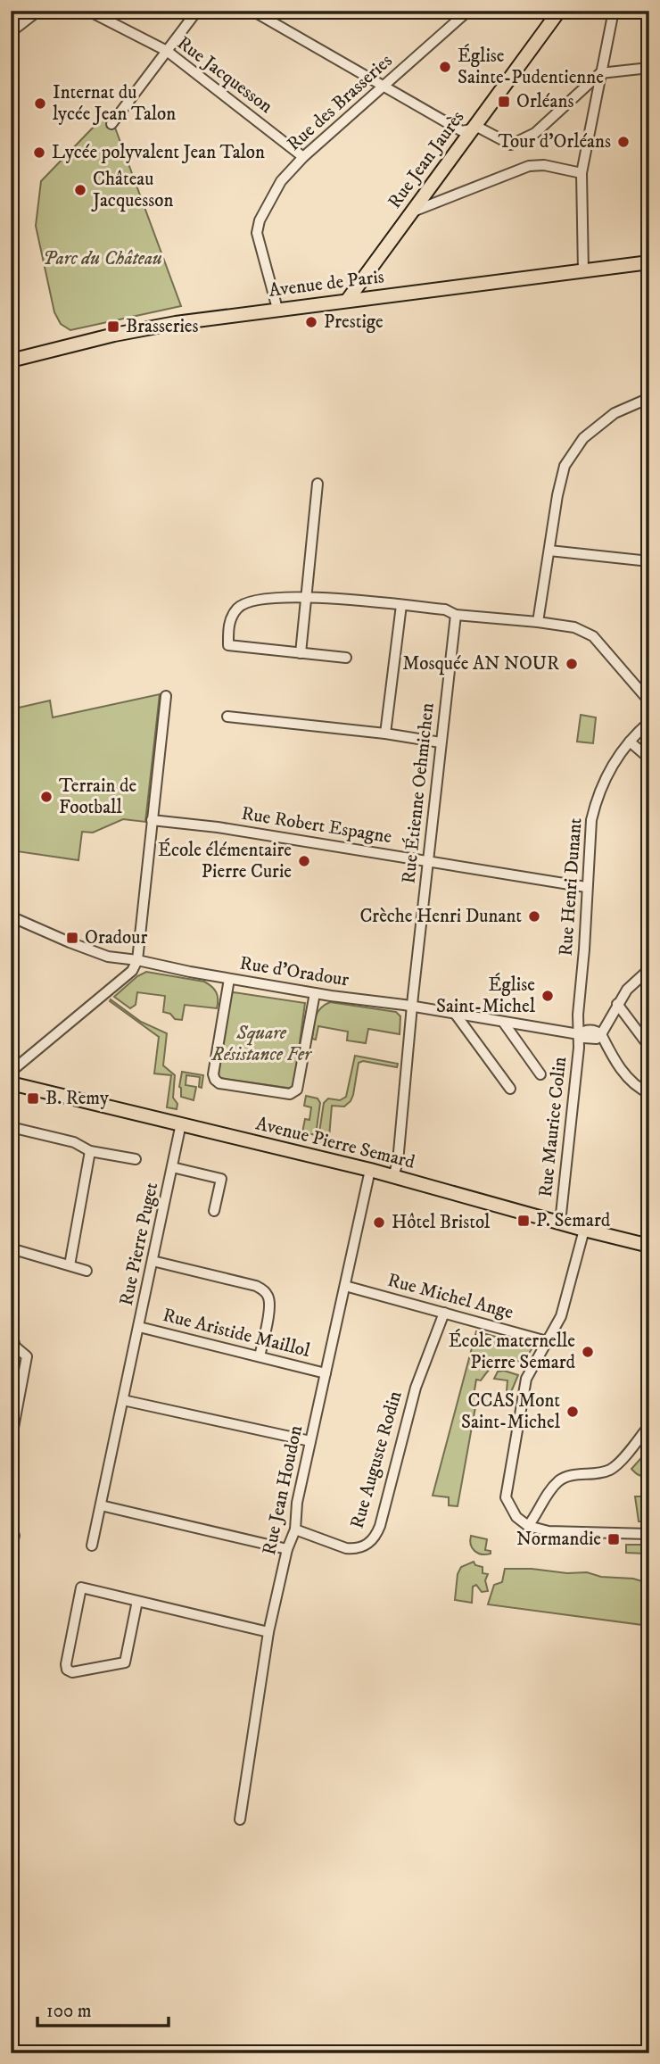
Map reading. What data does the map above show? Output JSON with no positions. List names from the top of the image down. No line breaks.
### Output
{"streets":{"main road":["Rue Jean Jaurès","Avenue de Paris","Avenue Pierre Semard"],"street":["Rue Jacquesson","Rue des Brasseries","Rue Étienne Oehmichen","Rue Robert Espagne","Rue Henri Dunant","Rue d'Oradour","Rue Maurice Colin","Rue Pierre Puget","Rue Michel Ange","Rue Aristide Maillol","Rue Auguste Rodin","Rue Jean Houdon"]},"crossings":[["Rue Jacquesson","Rue des Brasseries"],["Rue des Brasseries","Avenue de Paris"],["Rue Jean Jaurès","Avenue de Paris"],["Rue Étienne Oehmichen","Rue Robert Espagne"],["Rue Étienne Oehmichen","Rue d'Oradour"],["Rue Étienne Oehmichen","Avenue Pierre Semard"],["Rue Robert Espagne","Rue Henri Dunant"],["Rue Henri Dunant","Rue d'Oradour"],["Rue Henri Dunant","Rue Maurice Colin"],["Rue d'Oradour","Rue Maurice Colin"],["Rue Maurice Colin","Avenue Pierre Semard"],["Avenue Pierre Semard","Rue Pierre Puget"],["Avenue Pierre Semard","Rue Jean Houdon"],["Rue Pierre Puget","Rue Aristide Maillol"],["Rue Michel Ange","Rue Auguste Rodin"],["Rue Michel Ange","Rue Jean Houdon"],["Rue Aristide Maillol","Rue Jean Houdon"],["Rue Auguste Rodin","Rue Jean Houdon"]],"parks":["Parc du Château","Square Résistance Fer"],"places":{"other":["Église Sainte-Pudentienne","Internat du lycée Jean Talon","Tour d'Orléans","Lycée polyvalent Jean Talon","Château Jacquesson","Prestige","Mosquée AN NOUR","Terrain de Football","École élémentaire Pierre Curie","Crèche Henri Dunant","Église Saint-Michel","Hôtel Bristol","École maternelle Pierre Semard","CCAS Mont Saint-Michel"],"transit":["Orléans","Brasseries","Oradour","B. Remy","P. Semard","Normandie"]},"scale_bar":"100 m"}
